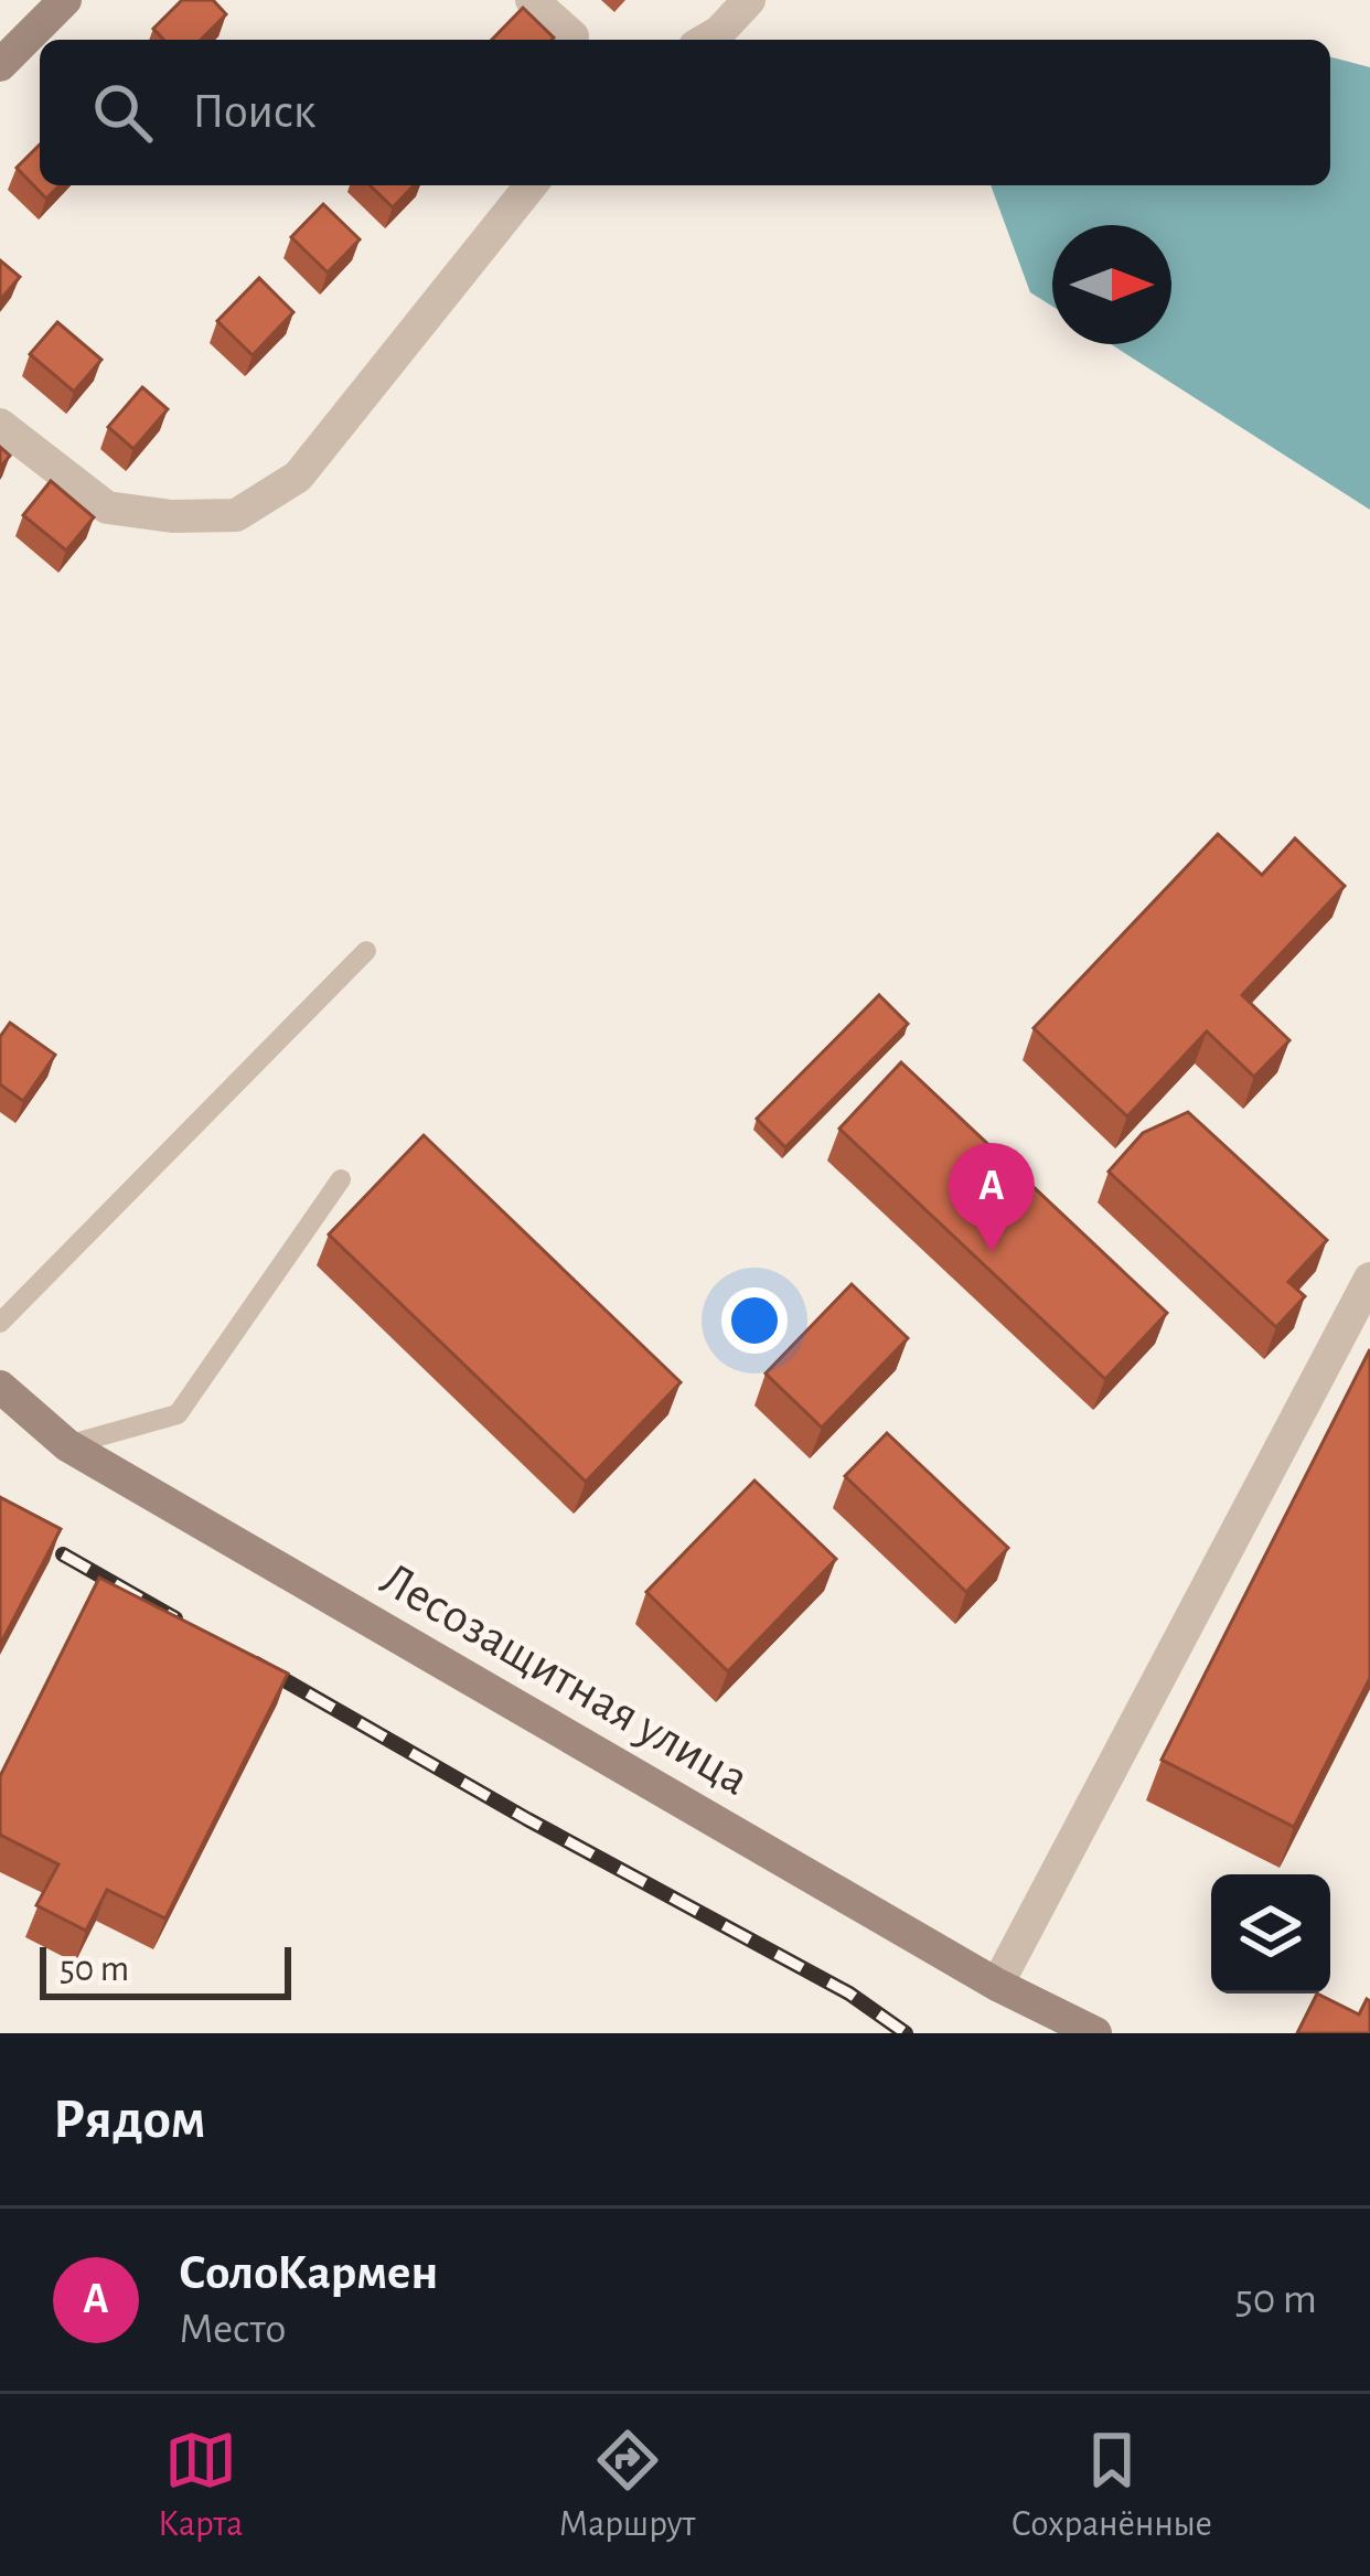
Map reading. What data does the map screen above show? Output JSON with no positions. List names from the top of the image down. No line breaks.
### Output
{"streets":{"street":["Лесозащитная улица"]},"scale_bar":"50 m","north":"right","page":{"search":"Поиск","pins":"A","scale":"50 m","heading":"Рядом","list":[{"mark":"A","name":"СолоКармен","note":"Место","value":"50 m"}],"nav":["Карта","Маршрут","Сохранённые"]}}
